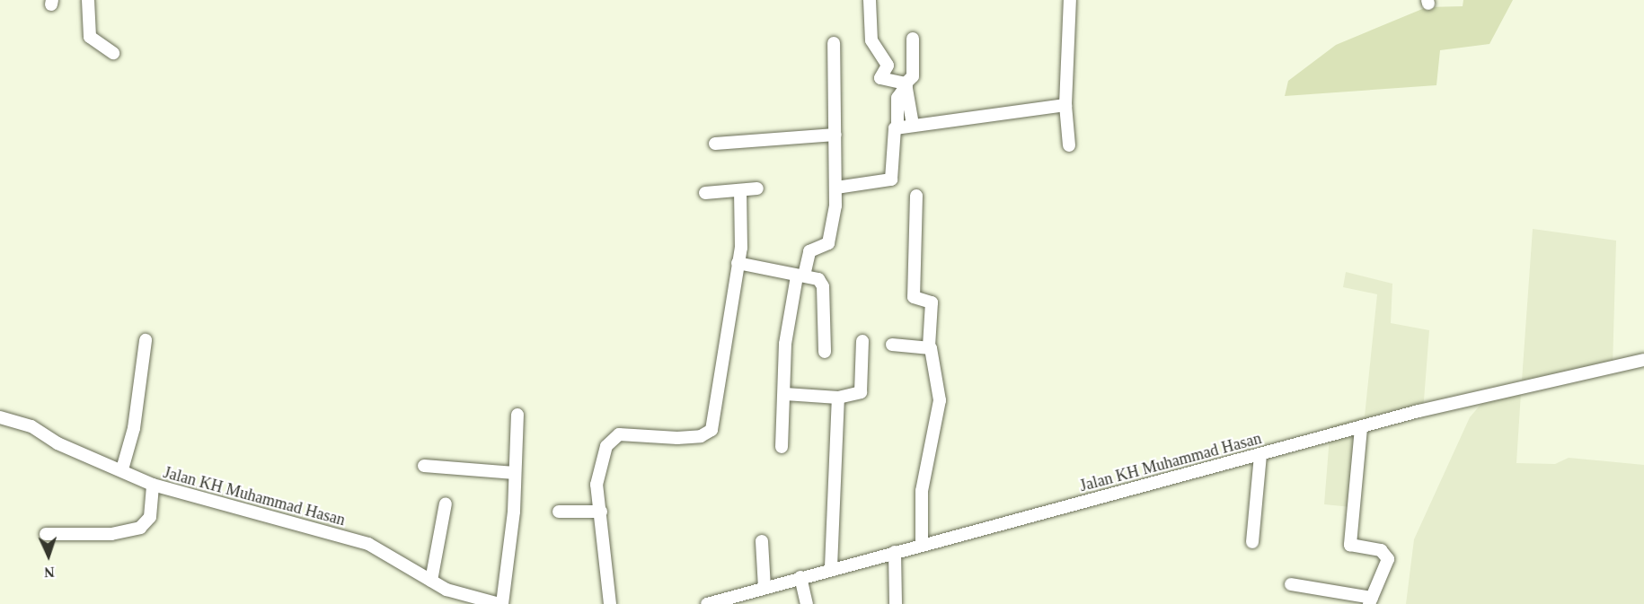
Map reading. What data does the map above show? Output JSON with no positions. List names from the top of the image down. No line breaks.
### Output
{"streets":{"street":["Jalan KH Muhammad Hasan"]},"north":"bottom"}
